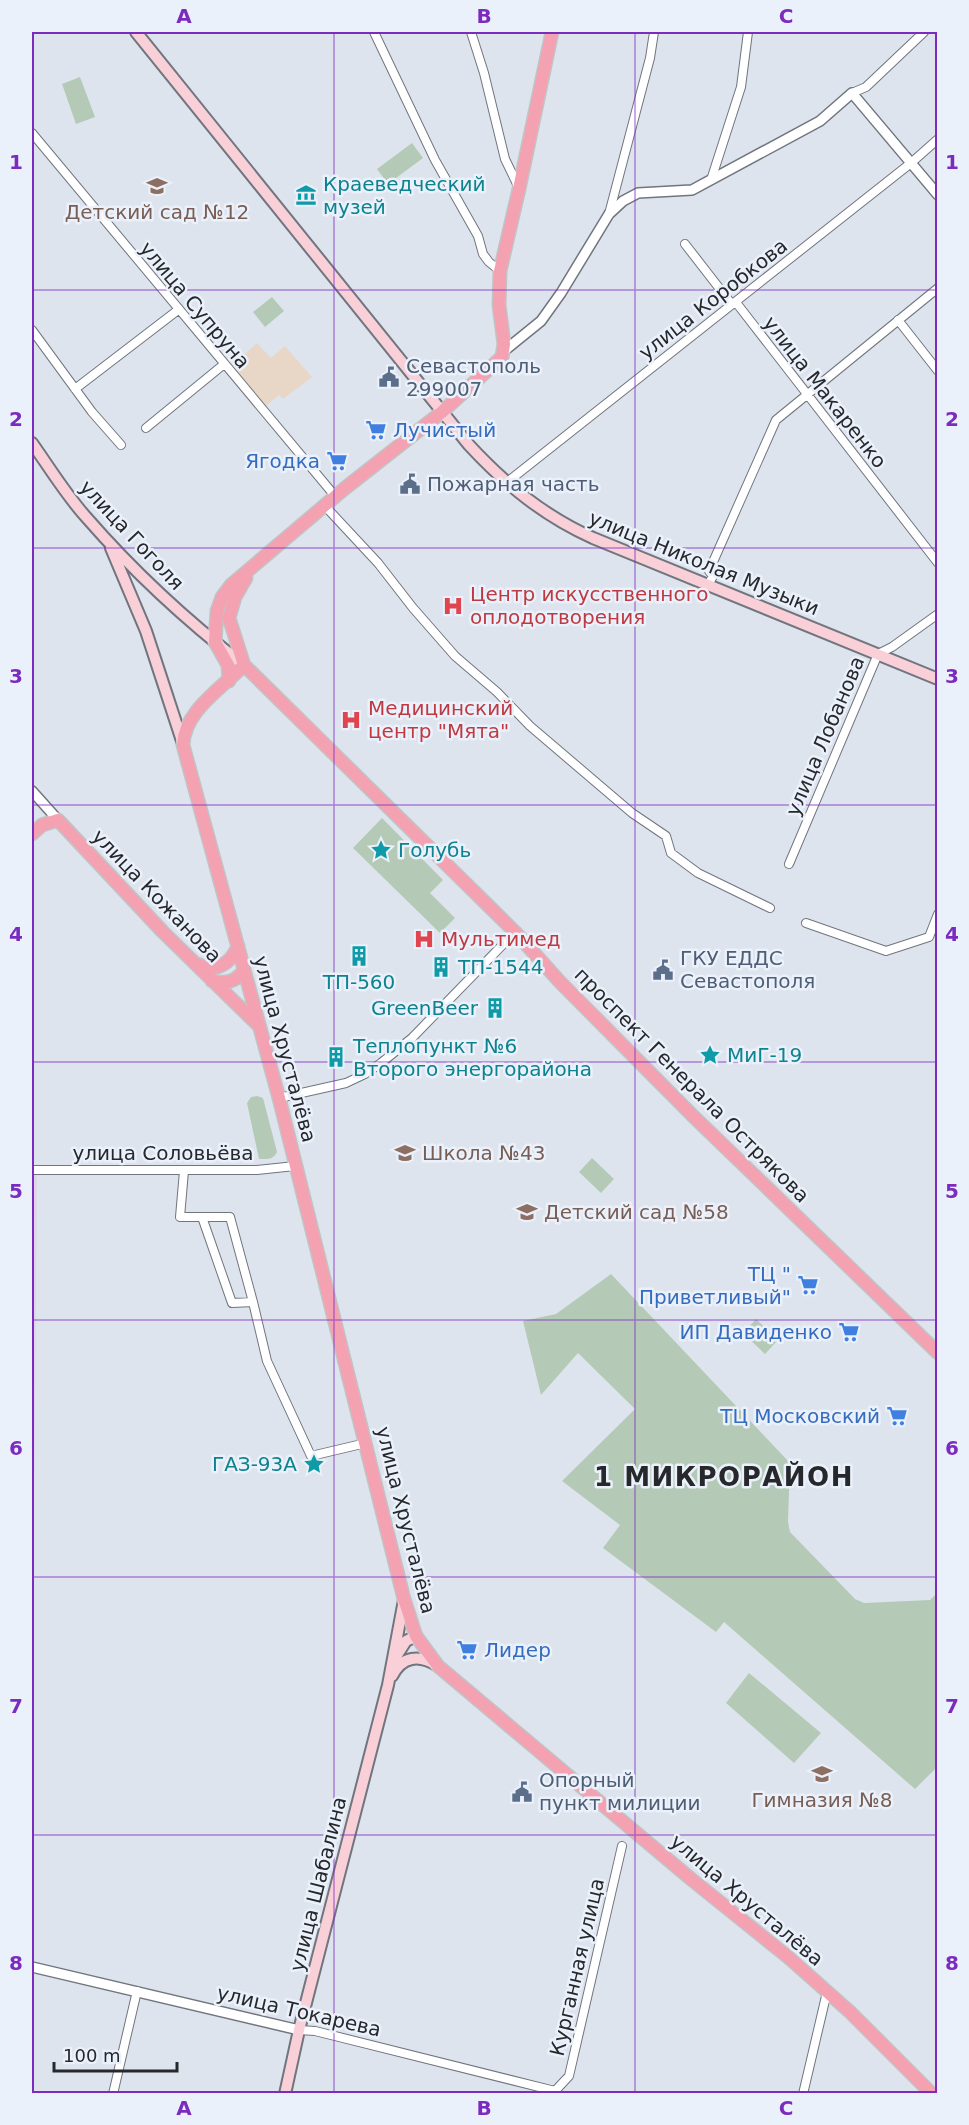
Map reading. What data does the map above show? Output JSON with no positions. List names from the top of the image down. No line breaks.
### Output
{"streets":{"main road":["улица Гоголя","улица Николая Музыки","улица Кожанова","улица Хрусталёва","проспект Генерала Острякова","улица Шабалина"],"street":["улица Коробкова","улица Супруна","улица Макаренко","улица Лобанова","улица Соловьёва","Курганная улица","улица Токарева"]},"crossings":[["улица Коробкова","улица Макаренко"],["улица Коробкова","улица Николая Музыки"],["улица Гоголя","улица Хрусталёва"],["улица Гоголя","проспект Генерала Острякова"],["улица Николая Музыки","улица Лобанова"],["улица Кожанова","улица Хрусталёва"],["улица Хрусталёва","улица Соловьёва"],["улица Хрусталёва","улица Шабалина"],["улица Шабалина","улица Токарева"],["Курганная улица","улица Токарева"]],"districts":["1 МИКРОРАЙОН"],"places":{"school or university":["Детский сад №12","Школа №43","Детский сад №58","Гимназия №8"],"museum":["Краеведческий музей"],"public building":["Севастополь 299007","Пожарная часть","ГКУ ЕДДС Севастополя","Опорный пункт милиции"],"supermarket":["Лучистый","Ягодка","ТЦ \" Приветливый\"","ИП Давиденко","ТЦ Московский","Лидер"],"hospital":["Центр искусственного оплодотворения","Медицинский центр \"Мята\"","Мультимед"],"place":["Голубь","МиГ-19","ГАЗ-93А"],"building":["ТП-560","ТП-1544","GreenBeer","Теплопункт №6 Второго энергорайона"]},"scale_bar":"100 m","grid":{"columns":["A","B","C"],"rows":["1","2","3","4","5","6","7","8"]}}
